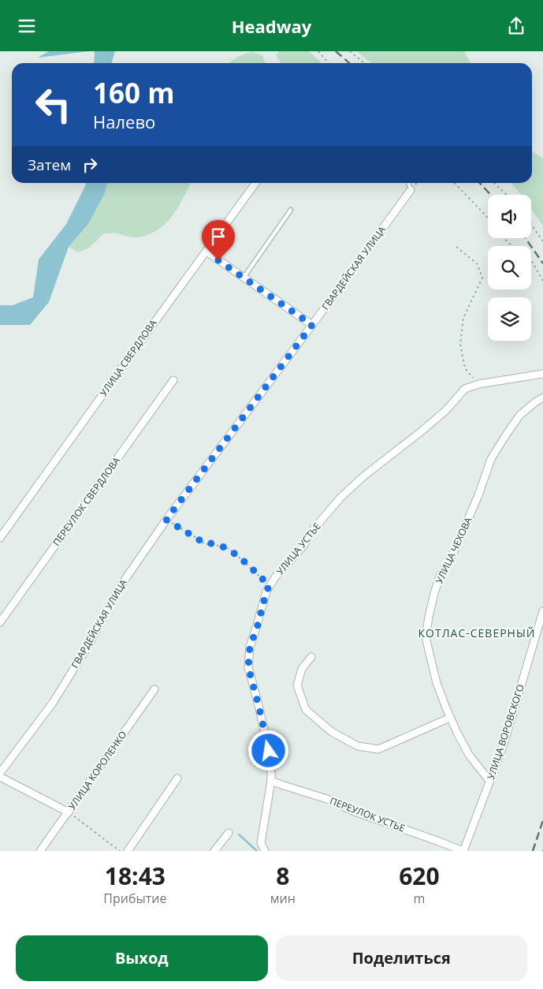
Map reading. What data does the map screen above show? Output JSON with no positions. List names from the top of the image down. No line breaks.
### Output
{"streets":{"street":["ГВАРДЕЙСКАЯ УЛИЦА","УЛИЦА СВЕРДЛОВА","ПЕРЕУЛОК СВЕРДЛОВА","УЛИЦА УСТЬЕ","УЛИЦА ЧЕХОВА","УЛИЦА ВОРОВСКОГО","УЛИЦА КОРОЛЕНКО","ПЕРЕУЛОК УСТЬЕ"]},"crossings":[["УЛИЦА УСТЬЕ","ПЕРЕУЛОК УСТЬЕ"],["УЛИЦА ЧЕХОВА","УЛИЦА ВОРОВСКОГО"],["УЛИЦА ВОРОВСКОГО","ПЕРЕУЛОК УСТЬЕ"]],"districts":["КОТЛАС-СЕВЕРНЫЙ"],"page":{"header":"Headway","turn":["160 m","Налево"],"then":"Затем","eta":["18:43","Прибытие","8","мин","620","m"],"buttons":["Выход","Поделиться"]}}
